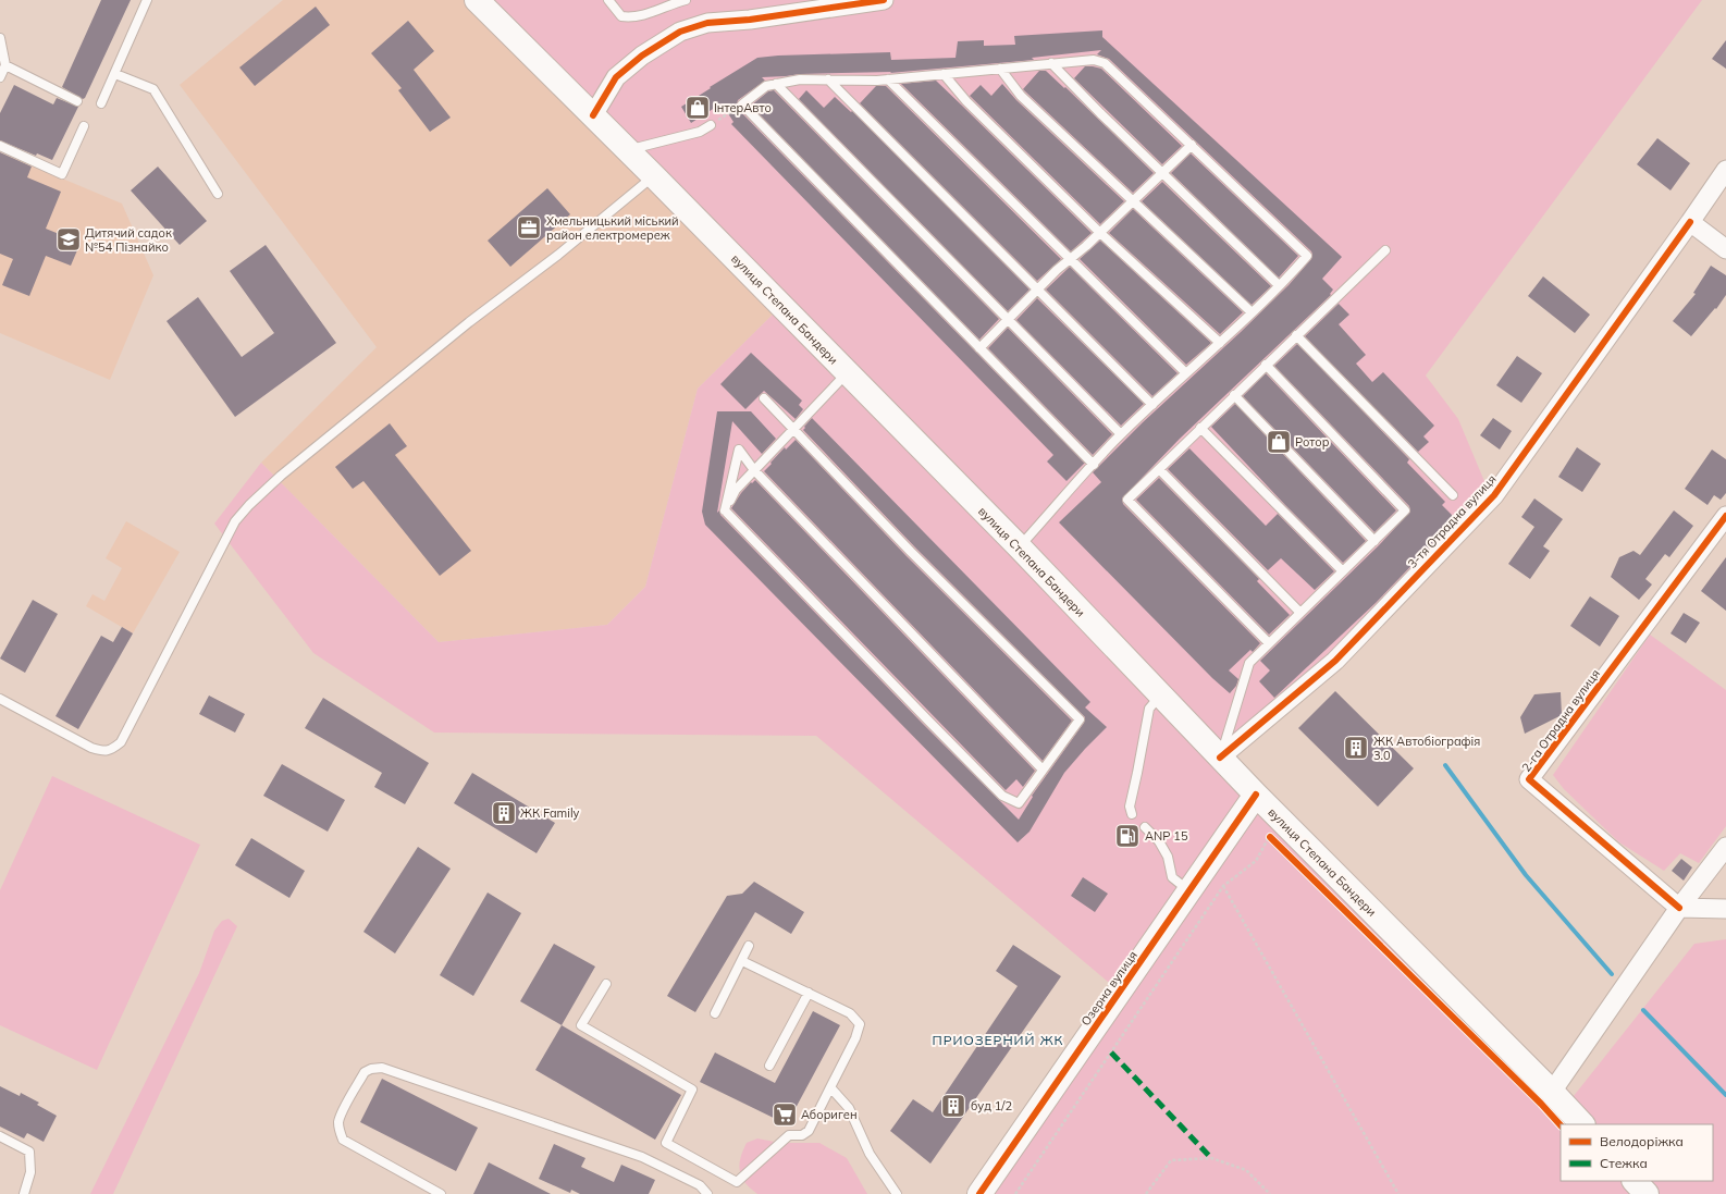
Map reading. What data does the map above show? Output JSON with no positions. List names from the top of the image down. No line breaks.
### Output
{"streets":{"main road":["вулиця Степана Бандери","Озерна вулиця"],"street":["3-тя Отрадна вулиця","2-га Отрадна вулиця"]},"crossings":[["вулиця Степана Бандери","3-тя Отрадна вулиця"],["вулиця Степана Бандери","Озерна вулиця"]],"districts":["ПРИОЗЕРНИЙ ЖК"],"places":{"shop":["ІнтерАвто","Ротор"],"office":["Хмельницький міський район електромереж"],"school or university":["Дитячий садок №54 Пізнайко"],"building":["ЖК Автобіографія 3.0","ЖК Family","буд 1/2"],"fuel station":["ANP 15"],"supermarket":["Абориген"]},"legend":["Велодоріжка","Стежка"]}
